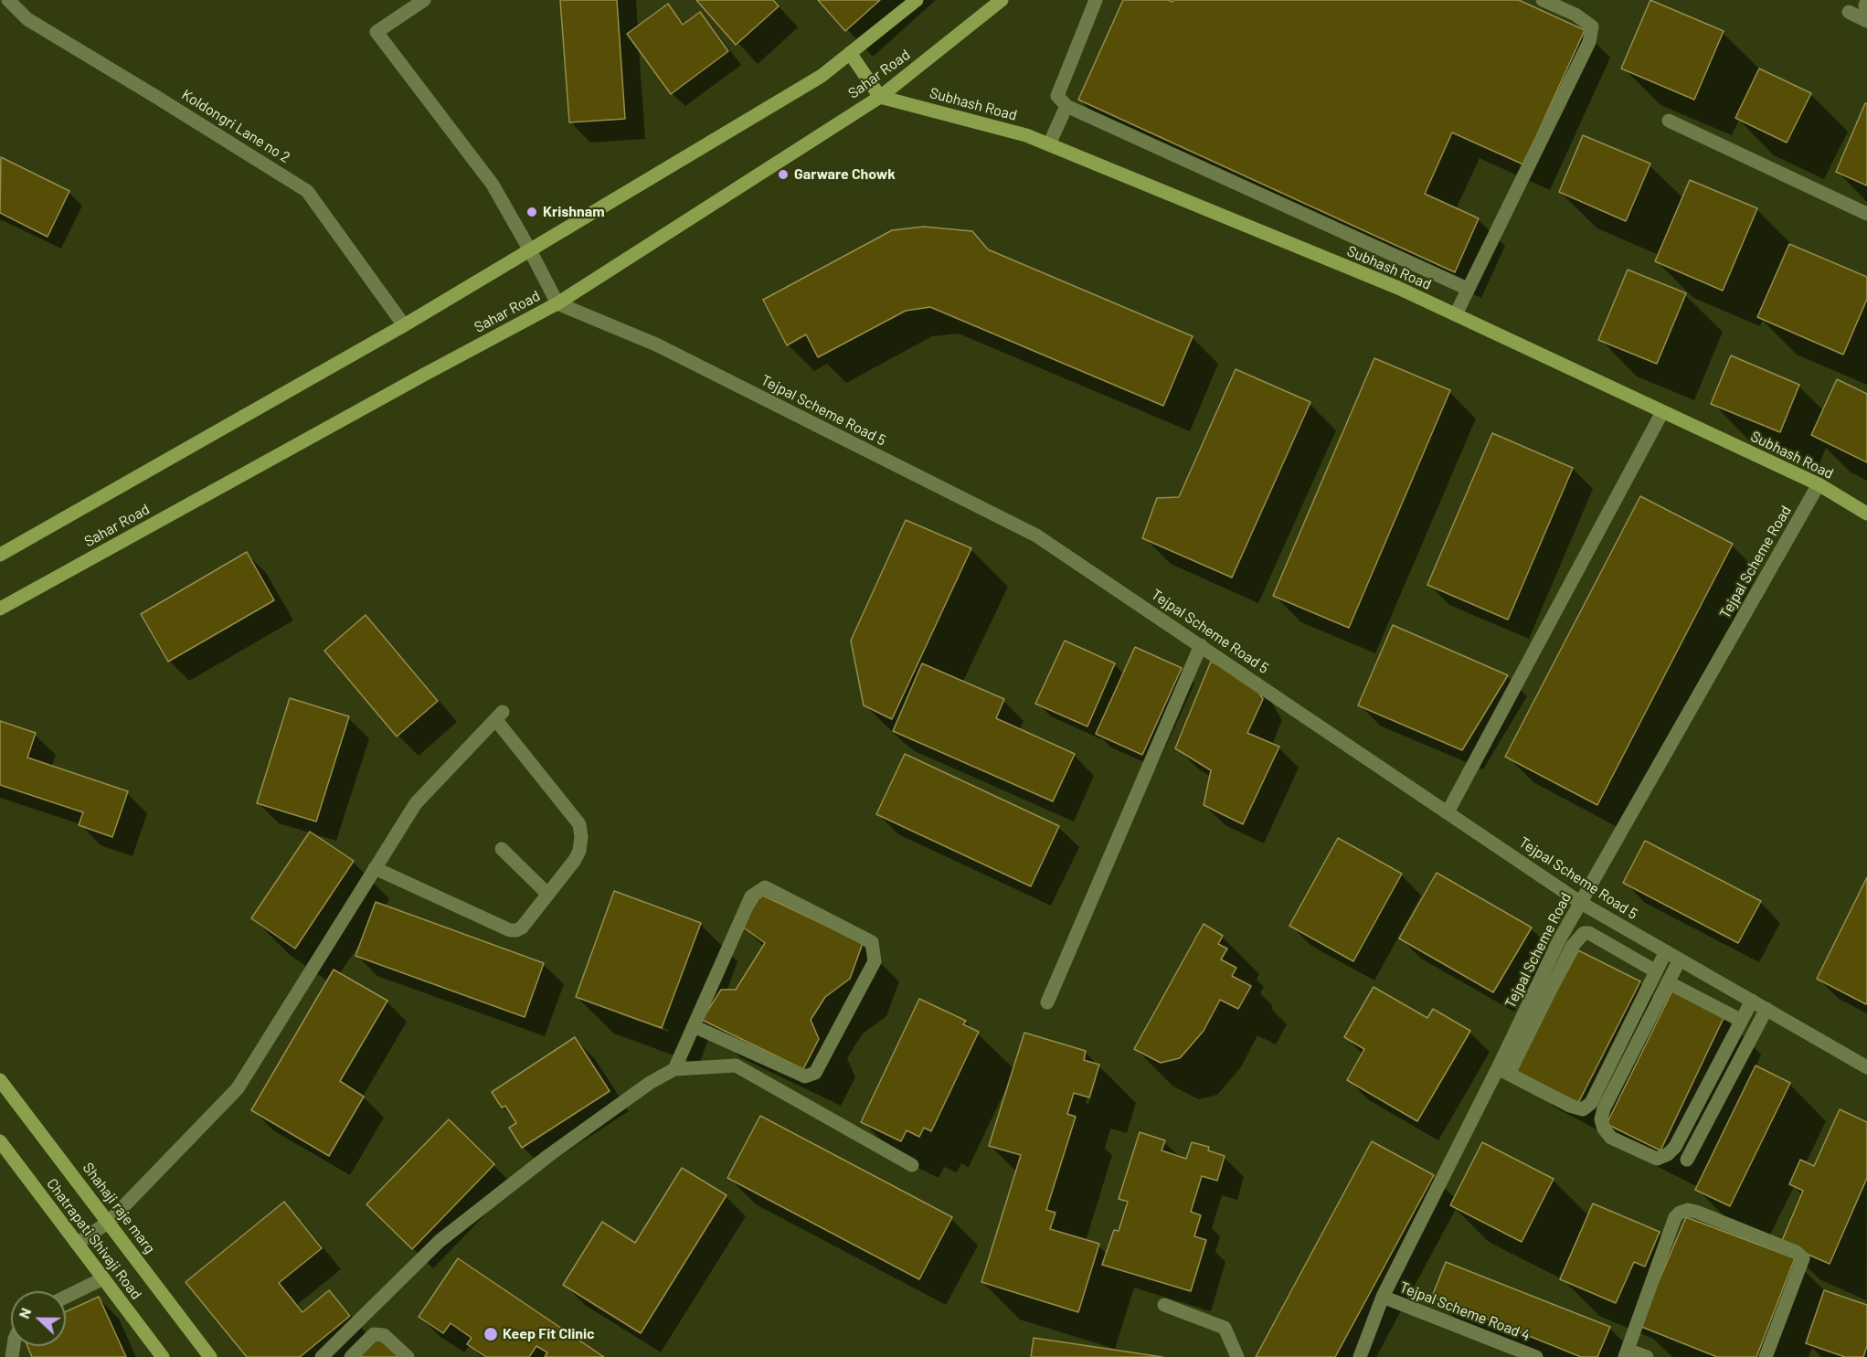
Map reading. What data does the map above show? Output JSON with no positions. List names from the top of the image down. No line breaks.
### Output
{"streets":{"main road":["Sahar Road","Subhash Road","Shahaji raje marg","Chatrapati Shivaji Road"],"street":["Koldongri Lane no 2","Tejpal Scheme Road 5","Tejpal Scheme Road","Tejpal Scheme Road 4"]},"crossings":[["Sahar Road","Subhash Road"],["Sahar Road","Tejpal Scheme Road 5"],["Subhash Road","Tejpal Scheme Road"],["Tejpal Scheme Road 5","Tejpal Scheme Road"],["Tejpal Scheme Road","Tejpal Scheme Road 4"]],"places":["Garware Chowk","Krishnam","Keep Fit Clinic"],"north":"left"}
